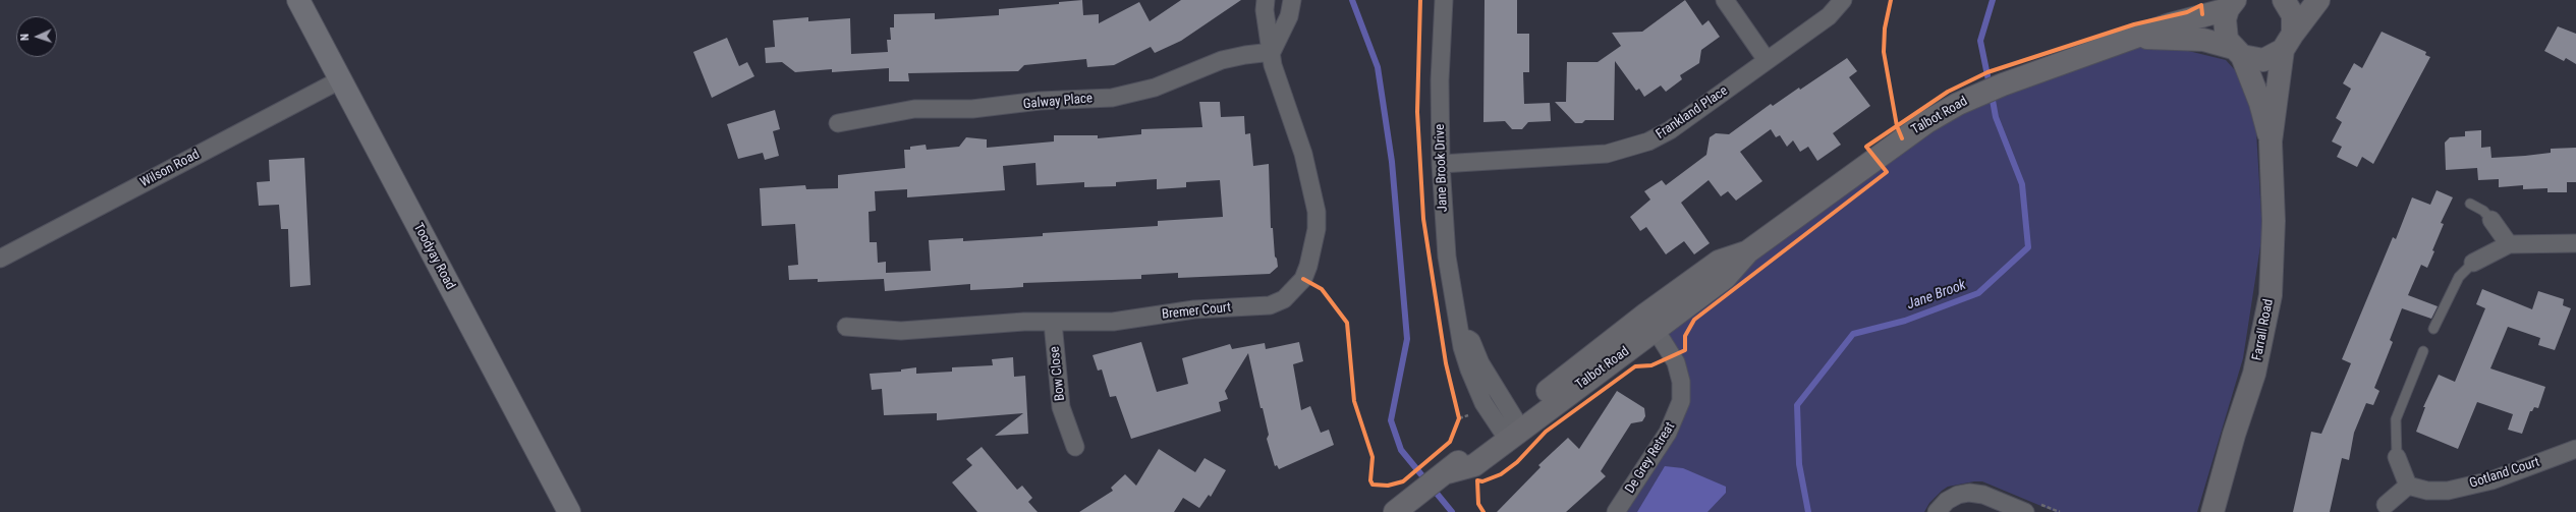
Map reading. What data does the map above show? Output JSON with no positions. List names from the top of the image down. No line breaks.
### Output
{"streets":{"main road":["Talbot Road","Toodyay Road","Farrall Road"],"street":["Galway Place","Frankland Place","Jane Brook Drive","Wilson Road","Bremer Court","Bow Close","De Grey Retreat","Gotland Court"]},"crossings":[["Galway Place","Bremer Court"],["Frankland Place","Jane Brook Drive"],["Talbot Road","Jane Brook Drive"],["Talbot Road","Farrall Road"],["Talbot Road","De Grey Retreat"],["Wilson Road","Toodyay Road"],["Bremer Court","Bow Close"]],"water":["Jane Brook"],"north":"left"}
